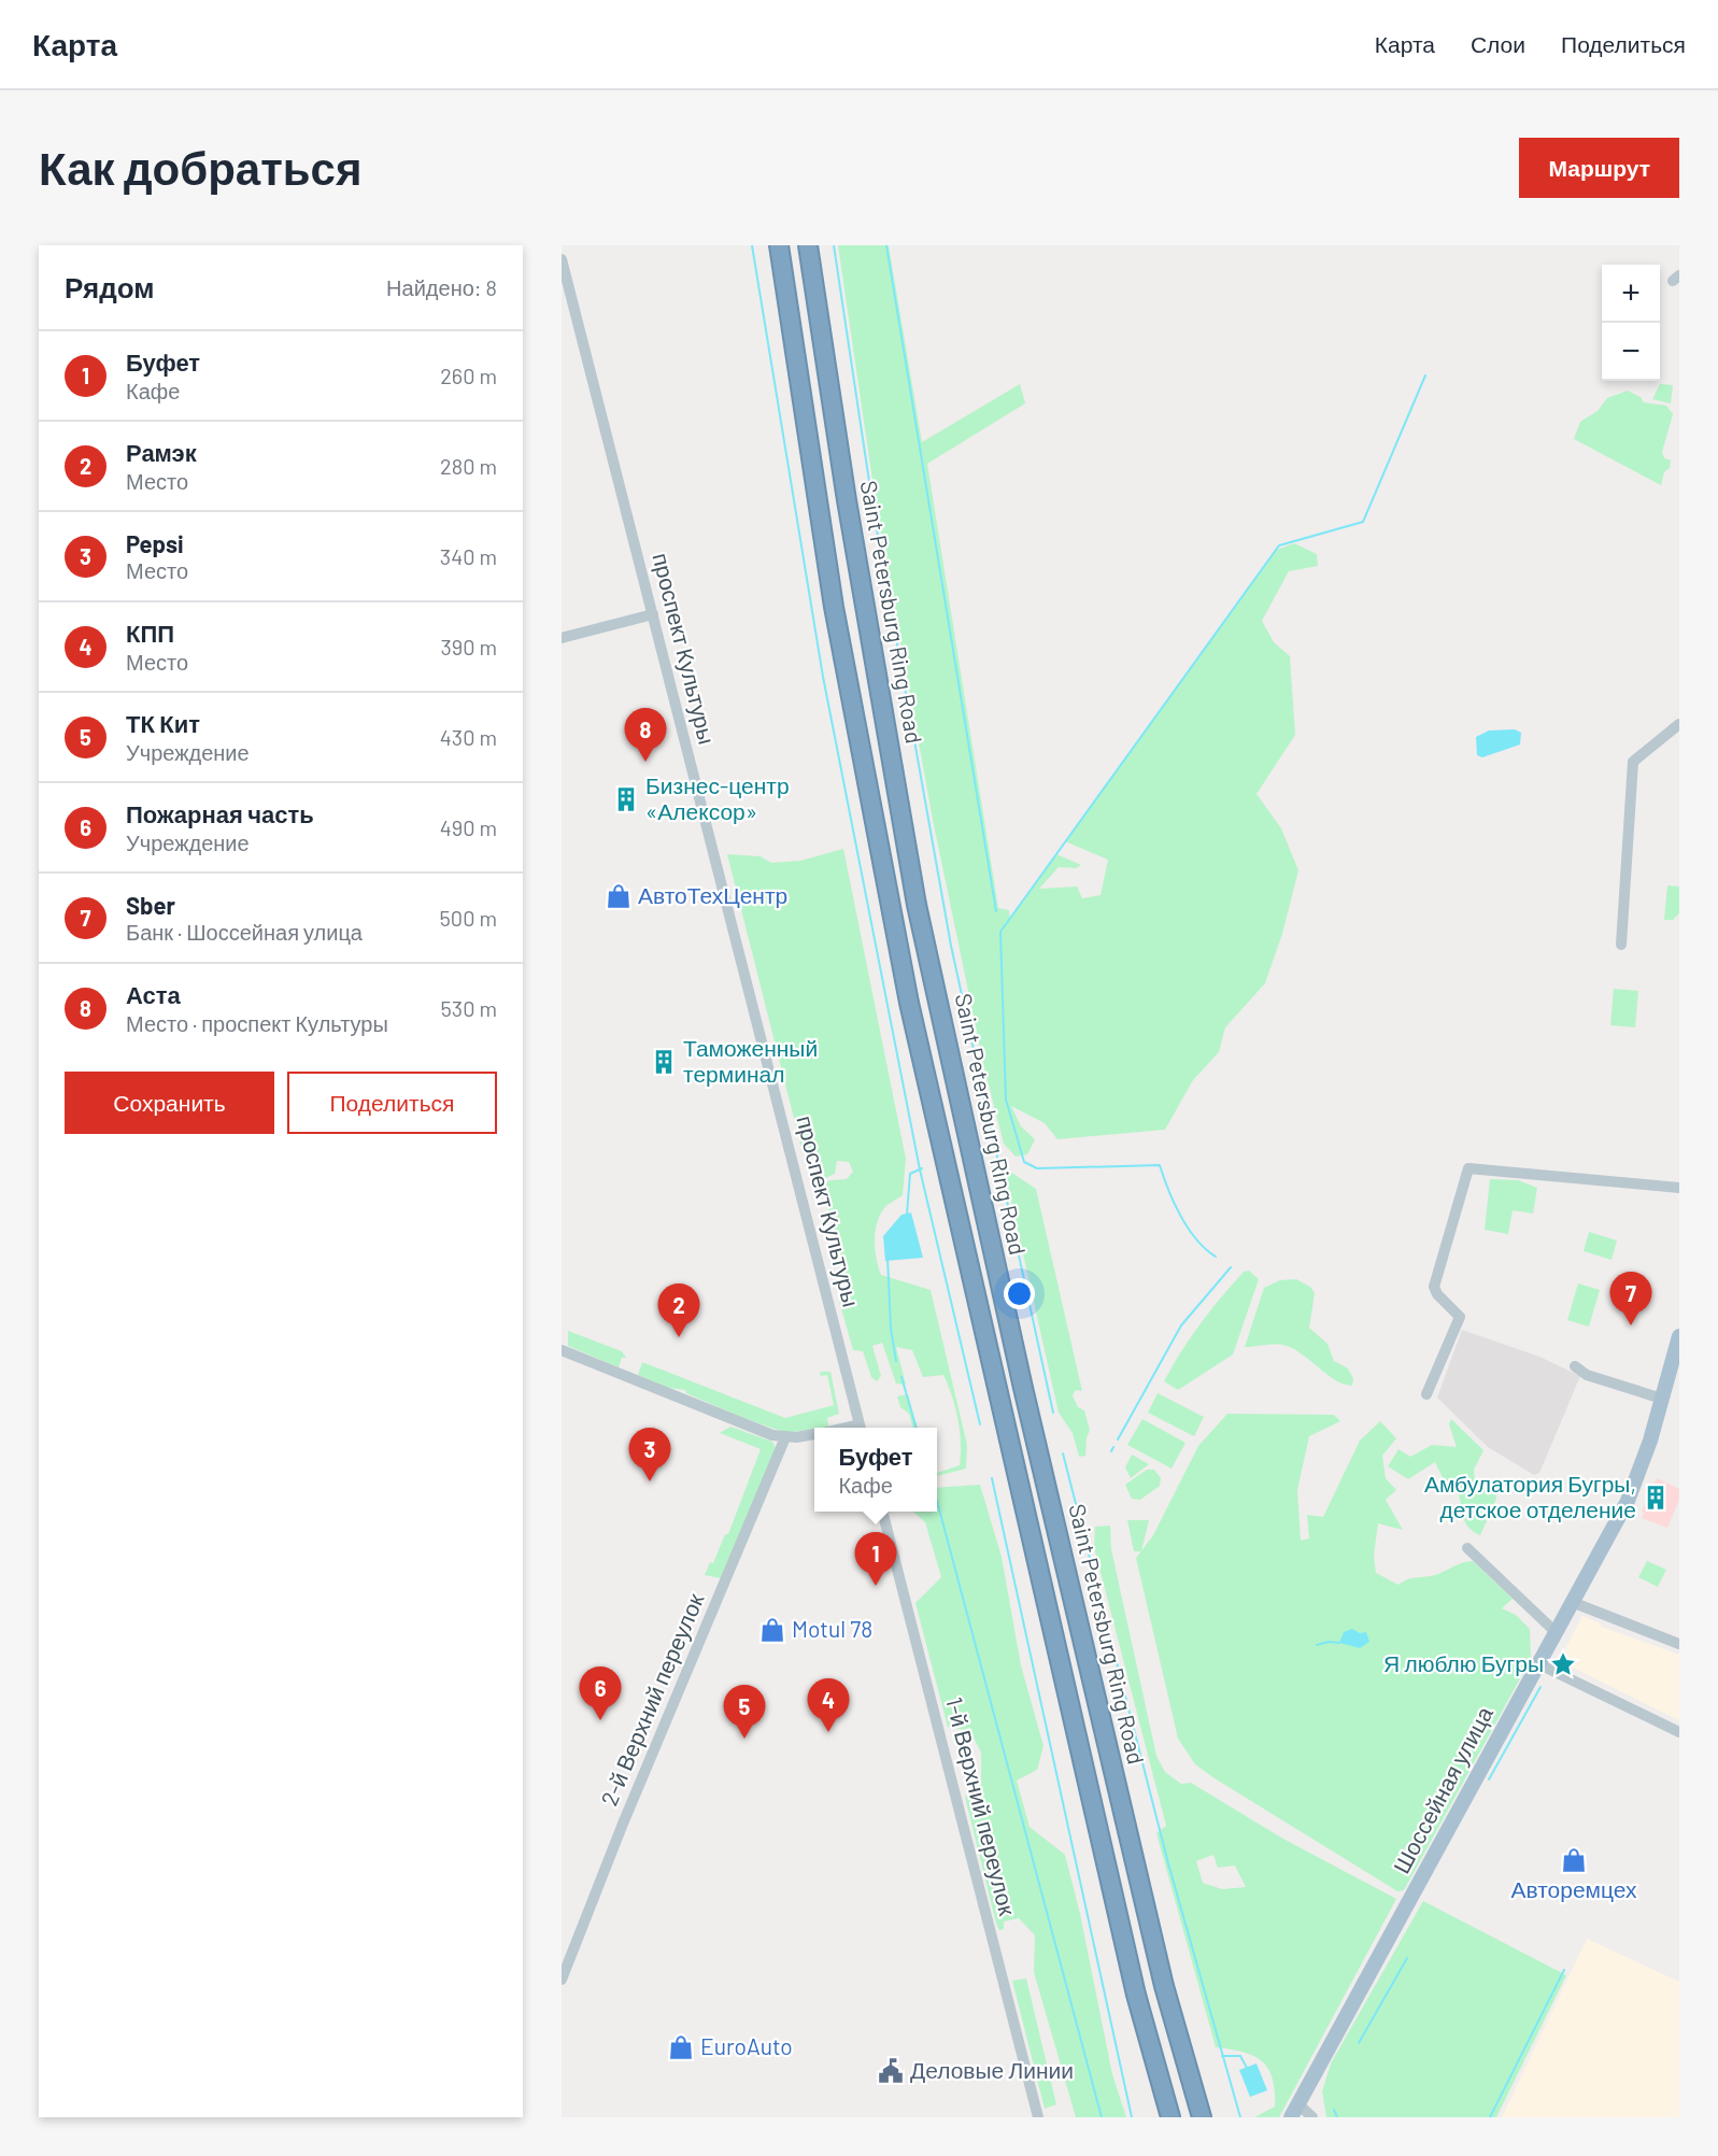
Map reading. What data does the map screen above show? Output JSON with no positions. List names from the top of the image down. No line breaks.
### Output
{"streets":{"highway":["Saint Petersburg Ring Road"],"main road":["Шоссейная улица"],"street":["проспект Культуры","2-й Верхний переулок","1-й Верхний переулок"]},"places":{"building":["Бизнес-центр «Алексор»","Таможенный терминал","Амбулатория Бугры, детское отделение"],"shop":["АвтоТехЦентр","Motul 78","Авторемцех","EuroAuto"],"place":["Я люблю Бугры"],"public building":["Деловые Линии"]},"page":{"header":"Карта","nav":["Карта","Слои","Поделиться"],"buttons":["Маршрут",["Сохранить","Поделиться"]],"title":"Как добраться","heading":["Рядом","Найдено: 8"],"map_buttons":["+","−"],"list":[{"mark":"1","name":"Буфет","note":"Кафе","value":"260 m"},{"mark":"2","name":"Рамэк","note":"Место","value":"280 m"},{"mark":"3","name":"Pepsi","note":"Место","value":"340 m"},{"mark":"4","name":"КПП","note":"Место","value":"390 m"},{"mark":"5","name":"ТК Кит","note":"Учреждение","value":"430 m"},{"mark":"6","name":"Пожарная часть","note":"Учреждение","value":"490 m"},{"mark":"7","name":"Sber","note":"Банк · Шоссейная улица","value":"500 m"},{"mark":"8","name":"Аста","note":"Место · проспект Культуры","value":"530 m"}],"pins":["8","7","2","3","1","6","4","5"],"popup":["Буфет","Кафе"]}}
